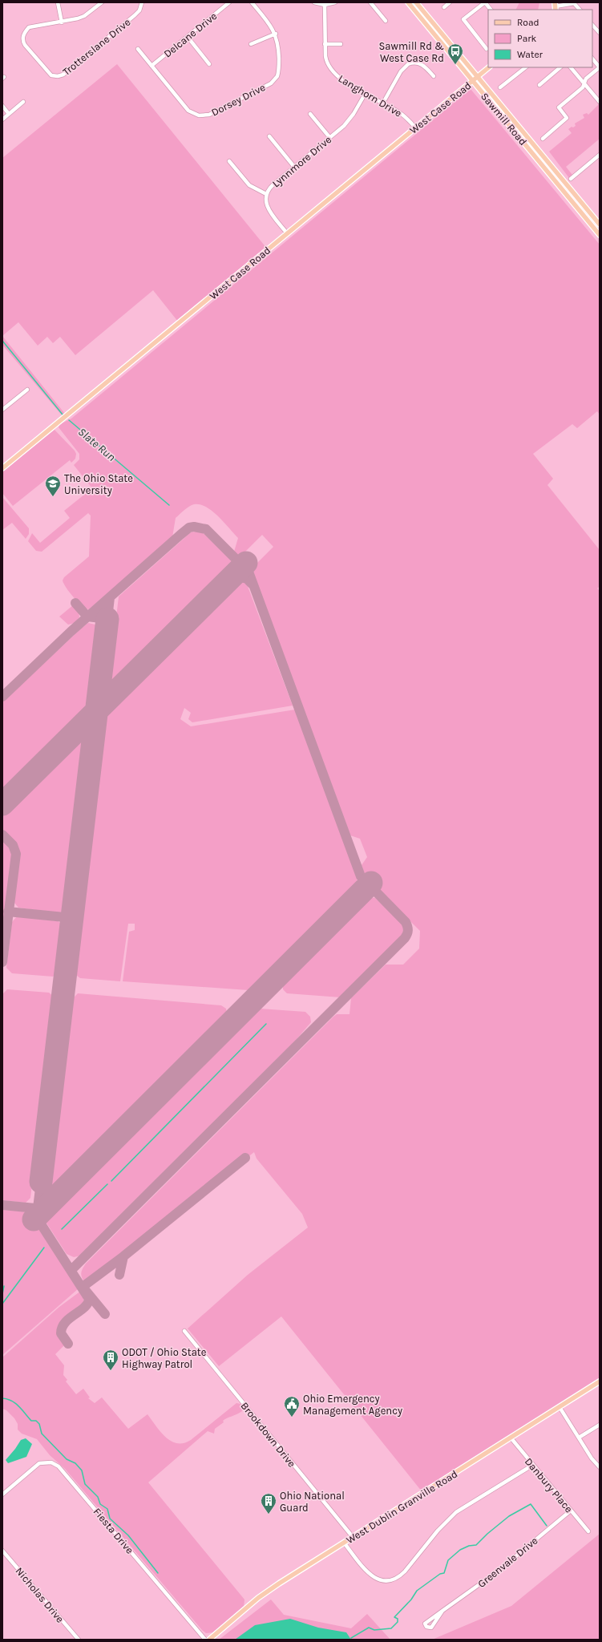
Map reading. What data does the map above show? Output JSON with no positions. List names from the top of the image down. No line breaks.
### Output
{"streets":{"main road":["West Case Road","Sawmill Road","West Dublin Granville Road"],"street":["Delcane Drive","Trotterslane Drive","Langhorn Drive","Dorsey Drive","Lynnmore Drive","Brookdown Drive","Danbury Place","Fiesta Drive","Greenvale Drive","Nicholas Drive"]},"crossings":[["Delcane Drive","Dorsey Drive"],["Langhorn Drive","West Case Road"],["Langhorn Drive","Lynnmore Drive"],["West Case Road","Sawmill Road"],["West Case Road","Lynnmore Drive"],["Brookdown Drive","West Dublin Granville Road"],["Danbury Place","West Dublin Granville Road"],["Danbury Place","Greenvale Drive"]],"water":["Slate Run"],"places":{"bus stop":["Sawmill Rd & West Case Rd"],"school or university":["The Ohio State University"],"building":["ODOT / Ohio State Highway Patrol","Ohio National Guard"],"public building":["Ohio Emergency Management Agency"]},"legend":["Road","Park","Water"]}
